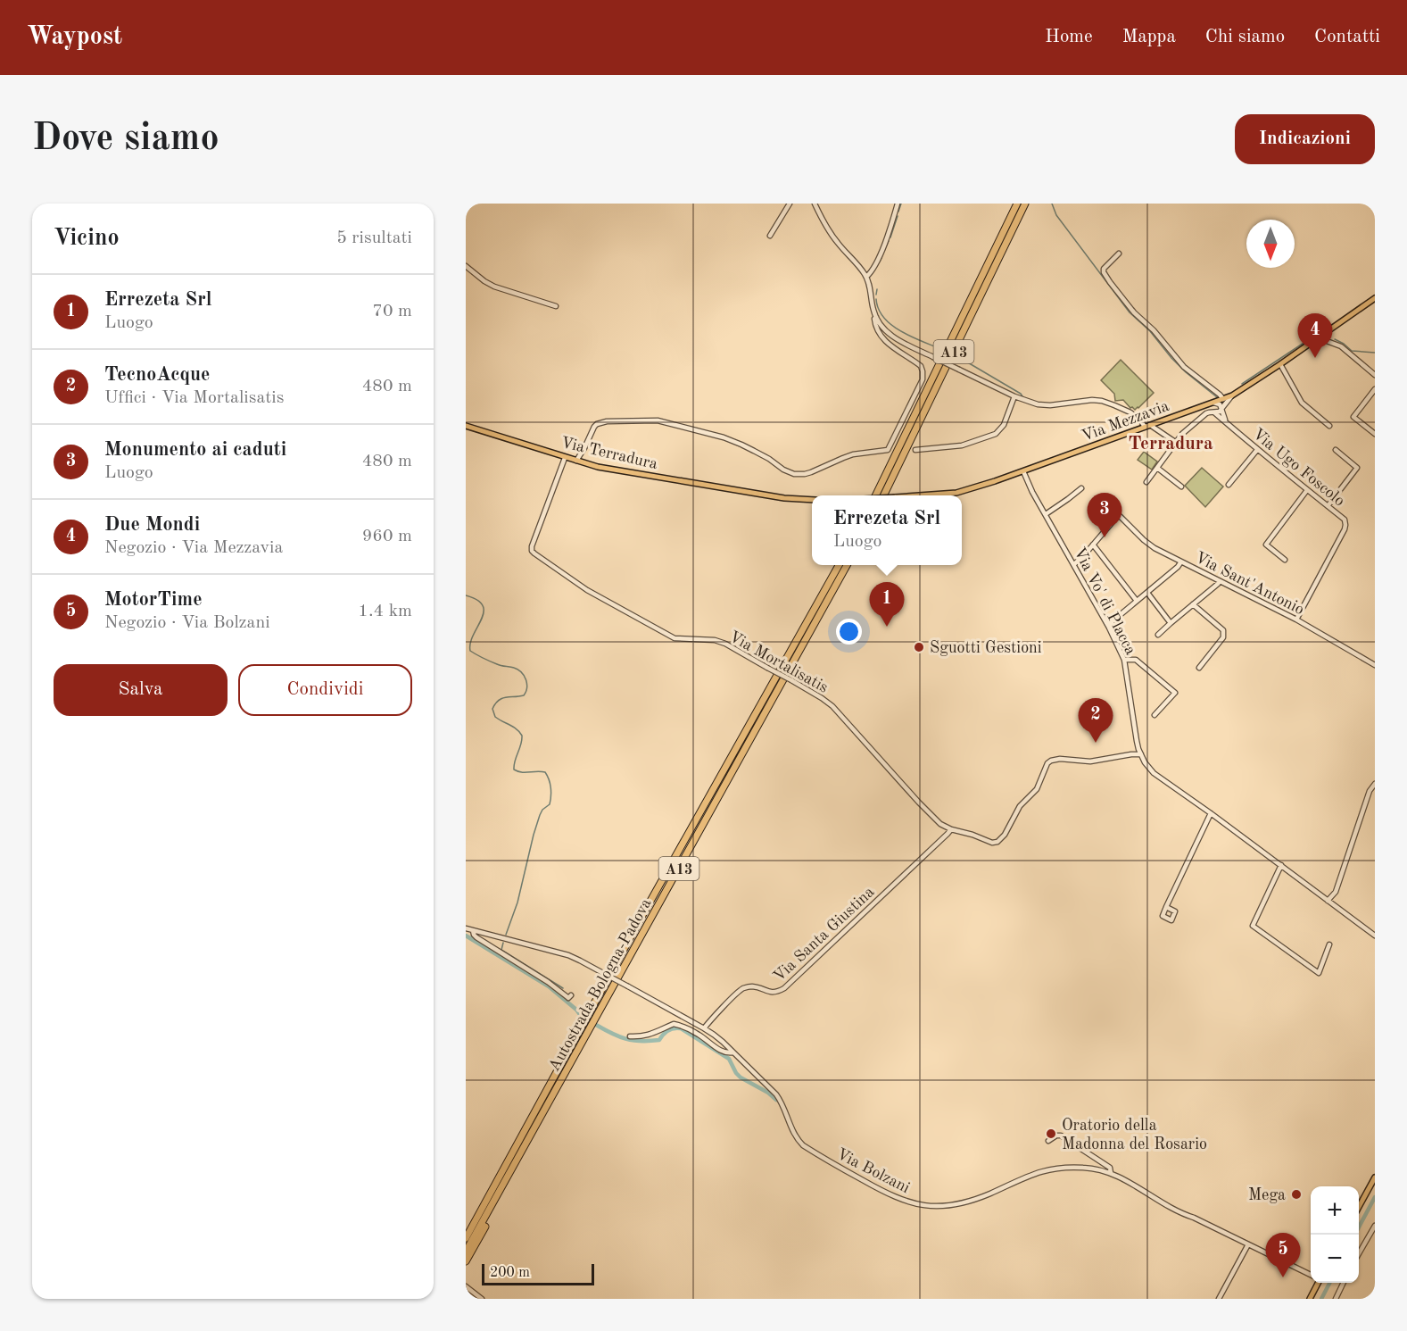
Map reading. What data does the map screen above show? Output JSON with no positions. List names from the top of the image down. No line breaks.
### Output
{"streets":{"highway":["A13","Autostrada Bologna-Padova"],"main road":["Via Mezzavia","Via Terradura"],"street":["Via Ugo Foscolo","Via Sant'Antonio","Via Vo' di Placca","Via Mortalisatis","Via Santa Giustina","Via Bolzani"]},"crossings":[["A13","Autostrada Bologna-Padova"],["Via Mezzavia","Via Vo' di Placca"],["Via Terradura","Via Mortalisatis"],["Via Ugo Foscolo","Via Sant'Antonio"],["Via Vo' di Placca","Via Mortalisatis"],["Via Mortalisatis","Via Santa Giustina"],["Via Santa Giustina","Via Bolzani"]],"districts":["Terradura"],"places":["Sguotti Gestioni","Oratorio della Madonna del Rosario","Mega"],"scale_bar":"200 m","north":"bottom","page":{"header":"Waypost","nav":["Home","Mappa","Chi siamo","Contatti"],"buttons":["Indicazioni",["Salva","Condividi"]],"title":"Dove siamo","heading":["Vicino","5 risultati"],"list":[{"mark":"1","name":"Errezeta Srl","note":"Luogo","value":"70 m"},{"mark":"2","name":"TecnoAcque","note":"Uffici · Via Mortalisatis","value":"480 m"},{"mark":"3","name":"Monumento ai caduti","note":"Luogo","value":"480 m"},{"mark":"4","name":"Due Mondi","note":"Negozio · Via Mezzavia","value":"960 m"},{"mark":"5","name":"MotorTime","note":"Negozio · Via Bolzani","value":"1.4 km"}],"pins":["4","3","1","2","5"],"popup":["Errezeta Srl","Luogo"],"map_buttons":["+","−"],"scale":"200 m"}}
